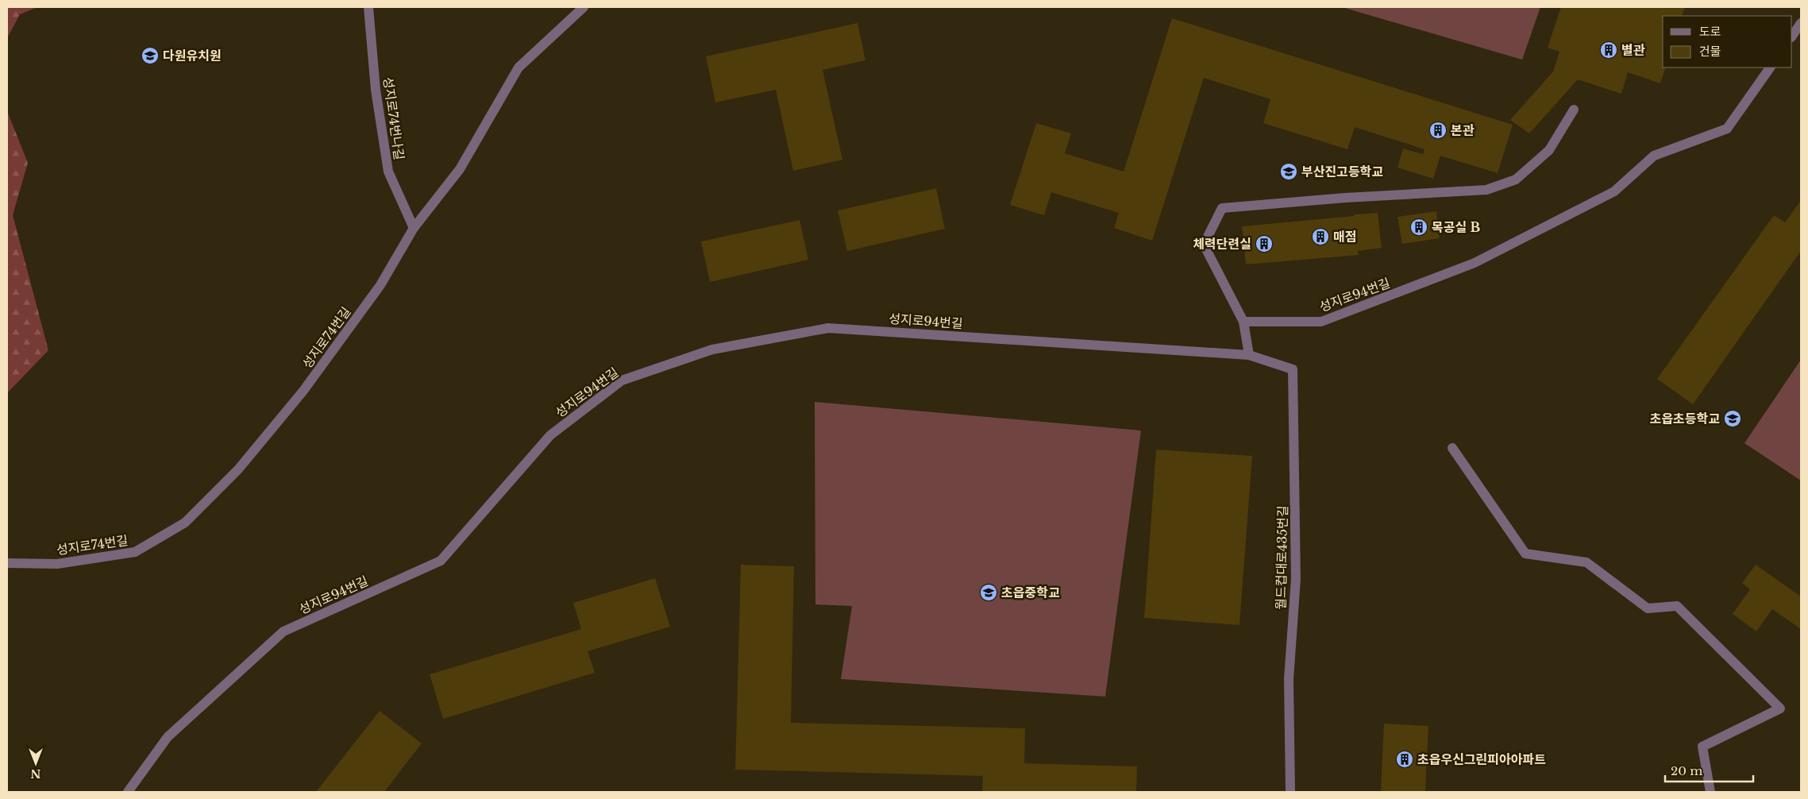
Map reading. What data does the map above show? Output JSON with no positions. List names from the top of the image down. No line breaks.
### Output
{"streets":{"street":["성지로74번나길","성지로94번길","성지로74번길","월드컵대로435번길"]},"crossings":[["성지로74번나길","성지로74번길"],["성지로94번길","월드컵대로435번길"]],"places":{"building":["별관","본관","목공실 B","매점","체력단련실","초읍우신그린피아아파트"],"school or university":["다원유치원","부산진고등학교","초읍초등학교","초읍중학교"]},"legend":["도로","건물"],"scale_bar":"20 m","north":"bottom"}
